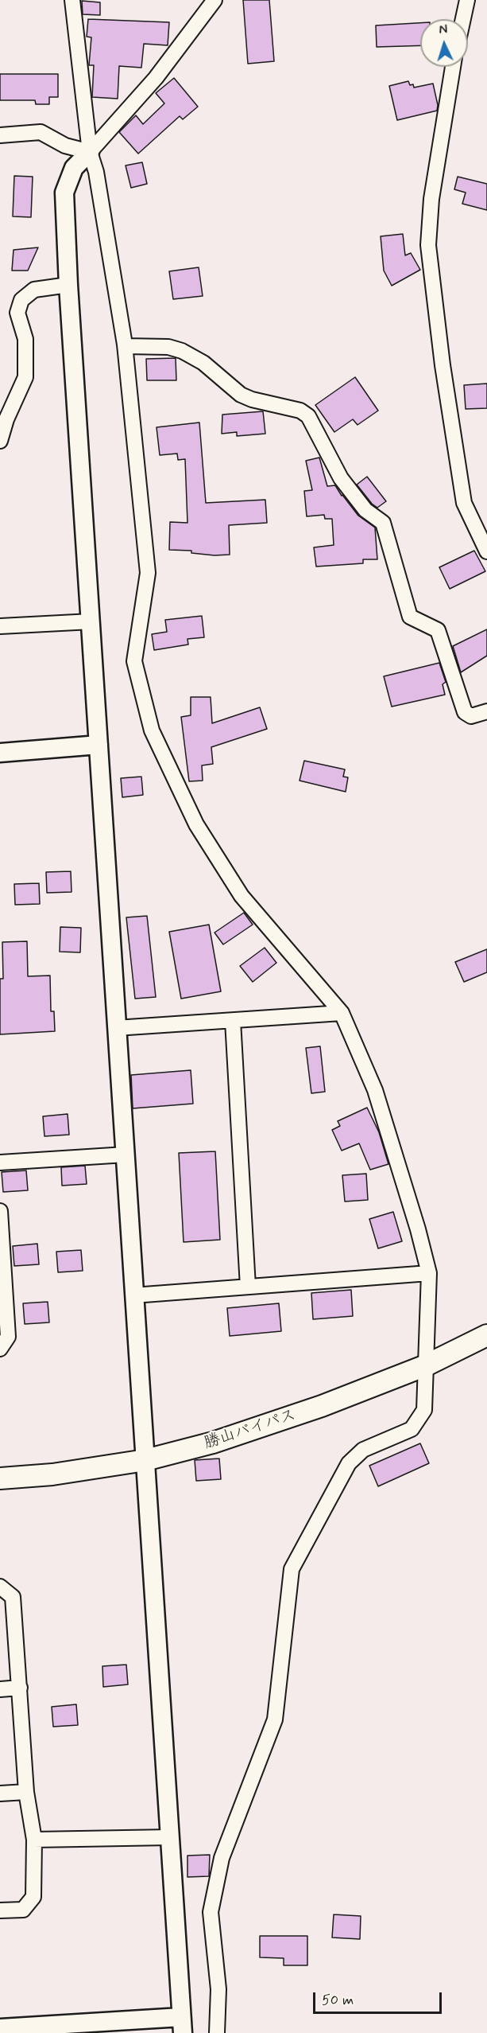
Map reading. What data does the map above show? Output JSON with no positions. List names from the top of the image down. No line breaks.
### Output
{"streets":{"main road":["勝山バイパス"]},"scale_bar":"50 m","north":"top"}
